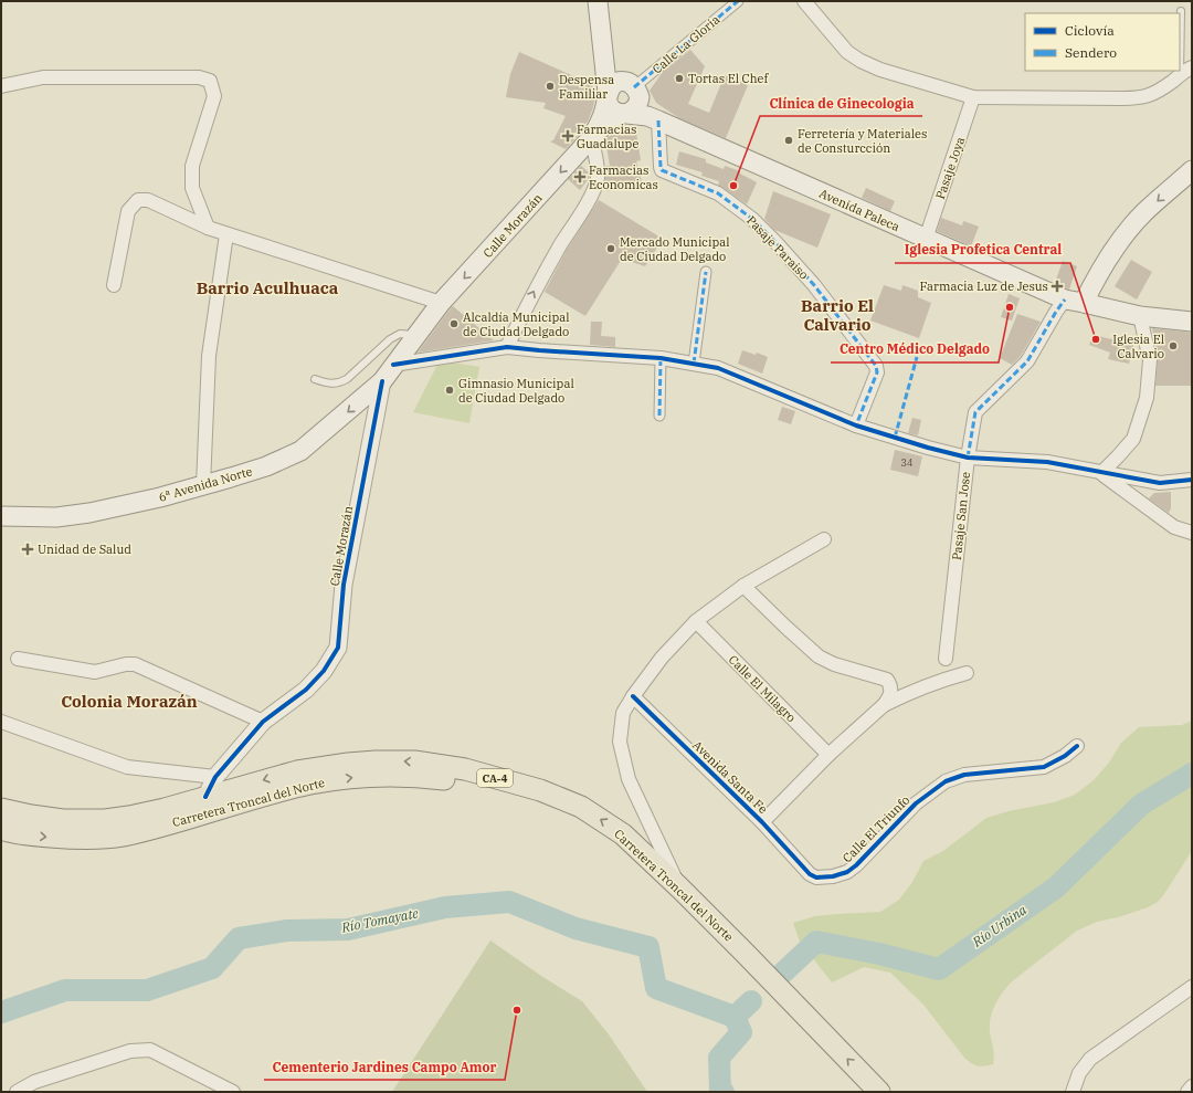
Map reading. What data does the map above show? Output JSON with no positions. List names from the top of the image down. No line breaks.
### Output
{"streets":{"main road":["Avenida Paleca","Calle Morazán","6ª Avenida Norte","CA-4","Carretera Troncal del Norte"],"street":["Calle La Gloria","Pasaje Joya","Pasaje Paraiso","Pasaje San Jose","Calle El Milagro","Avenida Santa Fe","Calle El Triunfo"]},"crossings":[["Calle La Gloria","Avenida Paleca"],["Calle La Gloria","Calle Morazán"],["Pasaje Joya","Avenida Paleca"],["Avenida Paleca","Calle Morazán"],["Avenida Paleca","Pasaje Paraiso"],["Avenida Paleca","Pasaje San Jose"],["Calle Morazán","6ª Avenida Norte"],["Calle Morazán","Carretera Troncal del Norte"],["Avenida Santa Fe","Calle El Triunfo"]],"one_way":["6ª Avenida Norte"],"districts":["Barrio Aculhuaca","Barrio El Calvario","Colonia Morazán"],"water":["Río Tomayate","Río Urbina"],"places":{"other":["Tortas El Chef","Despensa Familiar","Ferretería y Materiales de Consturcción","Clínica de Ginecologia","Mercado Municipal de Ciudad Delgado","Centro Médico Delgado","Alcaldía Municipal de Ciudad Delgado","Iglesia Profetica Central","Iglesia El Calvario","Gimnasio Municipal de Ciudad Delgado","Cementerio Jardines Campo Amor"],"health":["Farmacias Guadalupe","Farmacias Economicas","Farmacia Luz de Jesus","Unidad de Salud"]},"house_numbers":["34"],"legend":["Ciclovía","Sendero"]}
